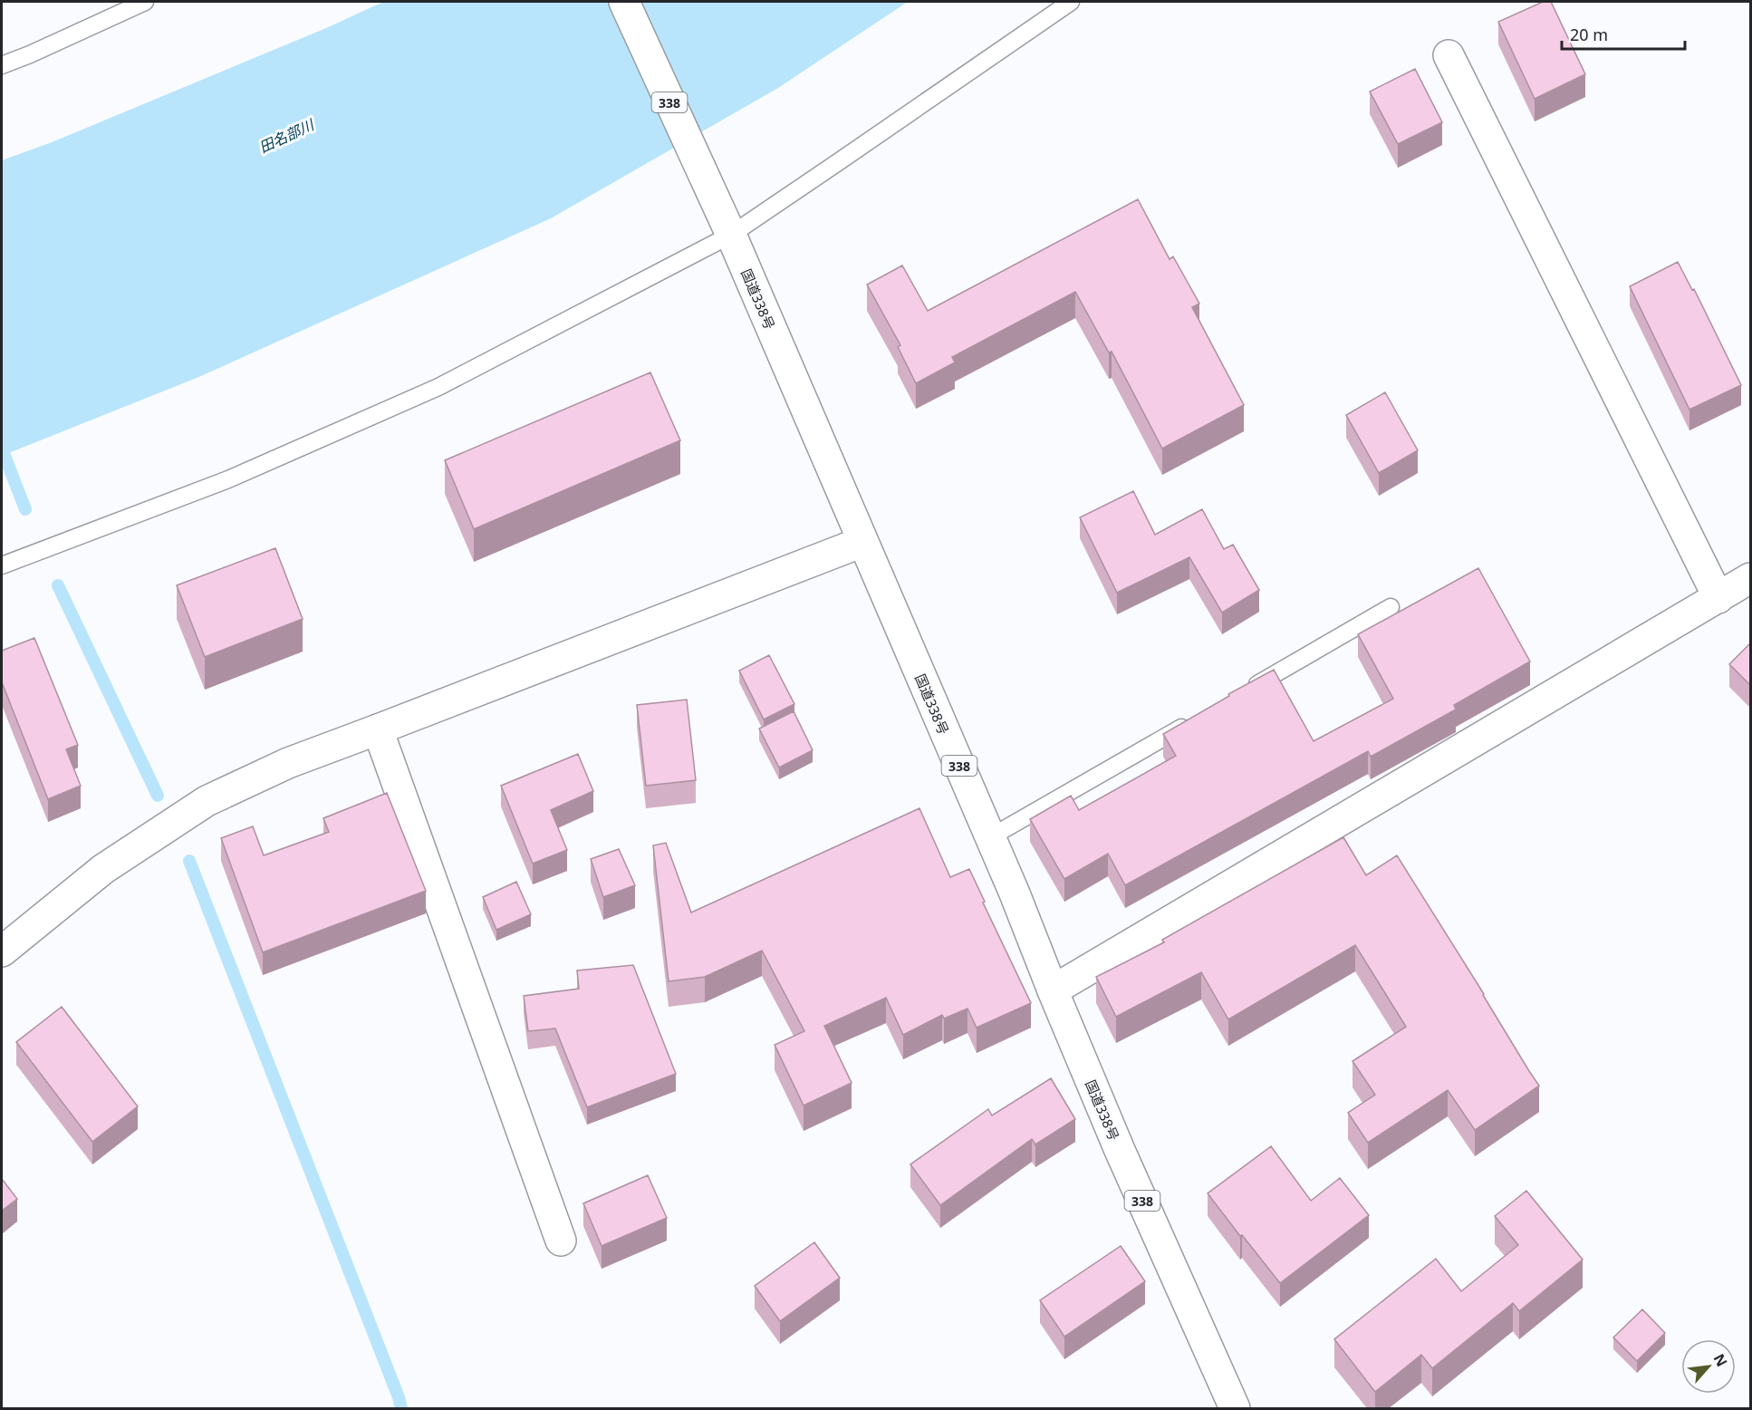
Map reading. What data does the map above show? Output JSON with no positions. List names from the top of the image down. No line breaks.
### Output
{"streets":{"main road":["338","国道338号"]},"water":["田名部川"],"scale_bar":"20 m","north":"top right"}
